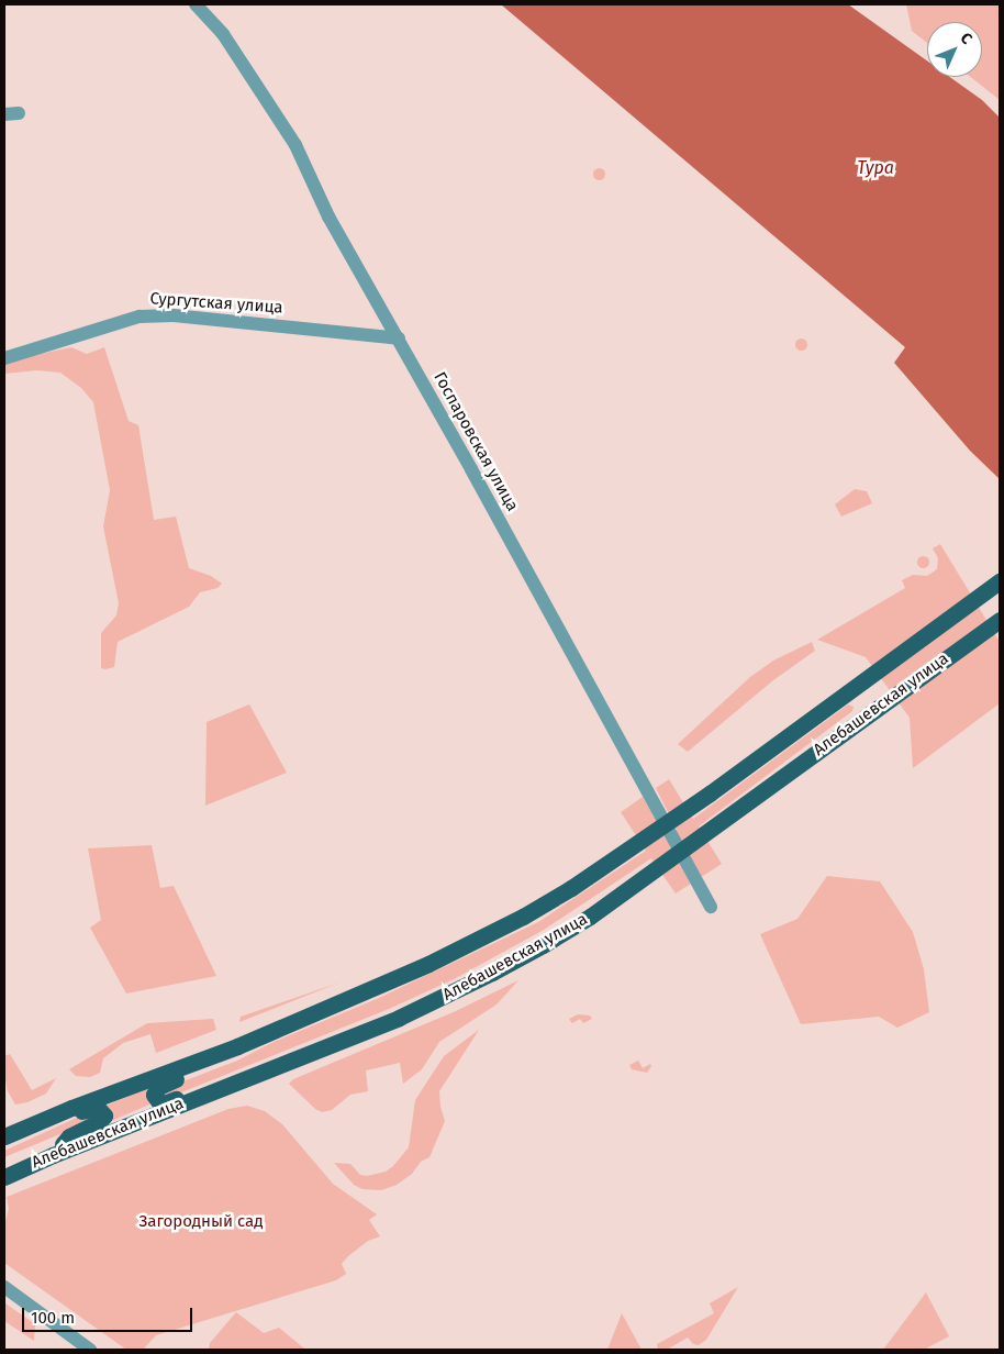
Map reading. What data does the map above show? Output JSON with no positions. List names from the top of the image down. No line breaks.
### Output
{"streets":{"main road":["Алебашевская улица"],"street":["Сургутская улица","Госпаровская улица"]},"crossings":[["Сургутская улица","Госпаровская улица"]],"water":["Тура"],"parks":["Загородный сад"],"scale_bar":"100 m","north":"top right"}
